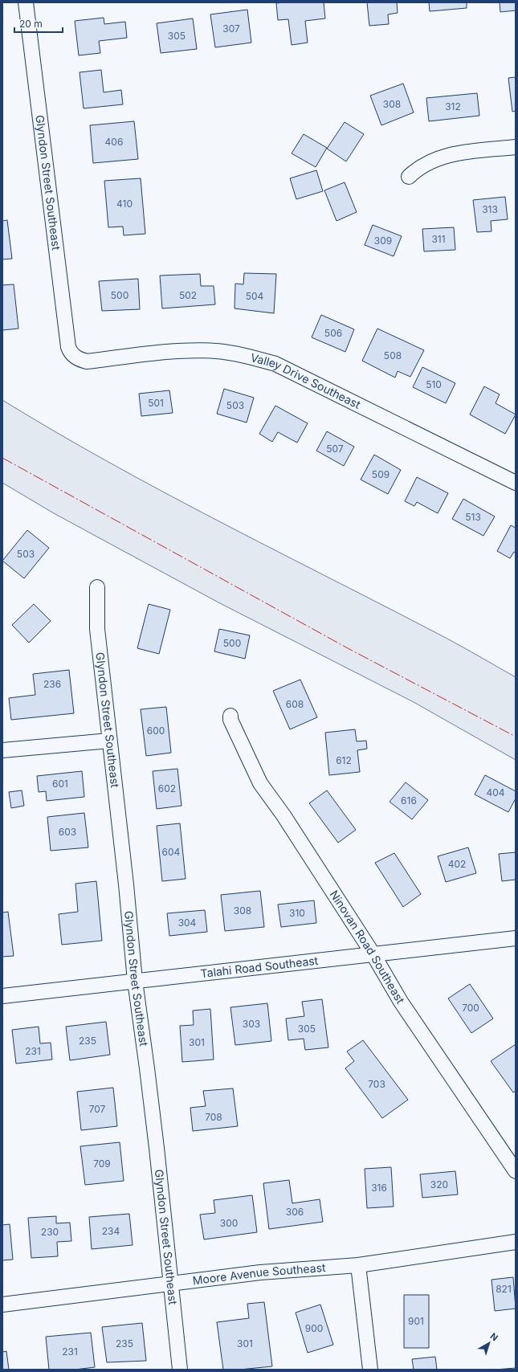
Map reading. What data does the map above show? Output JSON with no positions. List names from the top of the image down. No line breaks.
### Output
{"streets":{"street":["Glyndon Street Southeast","Valley Drive Southeast","Ninovan Road Southeast","Talahi Road Southeast","Moore Avenue Southeast"]},"crossings":[["Glyndon Street Southeast","Valley Drive Southeast"],["Glyndon Street Southeast","Talahi Road Southeast"],["Glyndon Street Southeast","Moore Avenue Southeast"],["Ninovan Road Southeast","Talahi Road Southeast"]],"house_numbers":["307","305","308","312","406","410","313","311","309","500","502","504","506","508","510","501","503","507","509","513","503","500","236","608","600","612","601","602","404","616","603","604","402","308","310","304","700","303","305","235","301","231","703","707","708","709","320","316","306","300","234","230","821","901","900","235","301","231"],"scale_bar":"20 m","north":"top right"}
